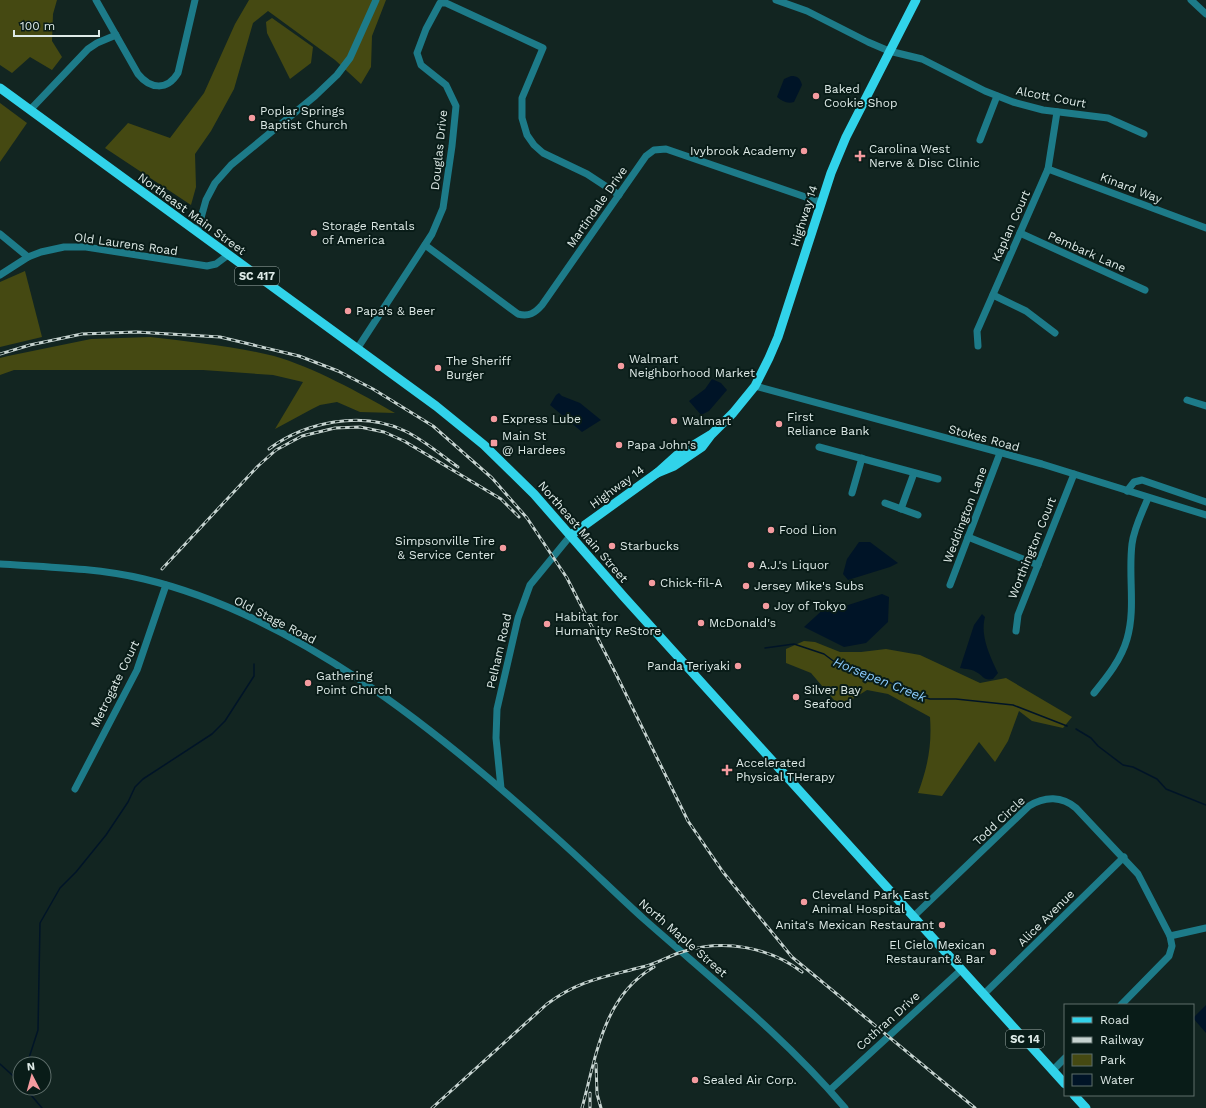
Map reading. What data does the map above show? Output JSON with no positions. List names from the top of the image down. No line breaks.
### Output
{"streets":{"main road":["Northeast Main Street","Highway 14","SC 417","SC 14"],"street":["Alcott Court","Douglas Drive","Kinard Way","Martindale Drive","Kaplan Court","Old Laurens Road","Pembark Lane","Stokes Road","Weddington Lane","Worthington Court","Old Stage Road","Pelham Road","Metrogate Court","Todd Circle","Alice Avenue","North Maple Street","Cothran Drive"]},"crossings":[["Alcott Court","Highway 14"],["Alcott Court","Kaplan Court"],["Douglas Drive","Martindale Drive"],["Douglas Drive","Northeast Main Street"],["Kinard Way","Kaplan Court"],["Martindale Drive","Highway 14"],["Northeast Main Street","Highway 14"],["Northeast Main Street","Old Laurens Road"],["Northeast Main Street","Pelham Road"],["Northeast Main Street","Todd Circle"],["Northeast Main Street","Alice Avenue"],["Northeast Main Street","Cothran Drive"],["Highway 14","Stokes Road"],["Highway 14","Pelham Road"],["Kaplan Court","Pembark Lane"],["Stokes Road","Weddington Lane"],["Stokes Road","Worthington Court"],["Old Stage Road","Pelham Road"],["Old Stage Road","Metrogate Court"],["Old Stage Road","North Maple Street"],["Pelham Road","North Maple Street"],["Todd Circle","Alice Avenue"],["North Maple Street","Cothran Drive"]],"water":["Horsepen Creek"],"places":{"other":["Baked Cookie Shop","Poplar Springs Baptist Church","Ivybrook Academy","Storage Rentals of America","Papa's & Beer","Walmart Neighborhood Market","The Sheriff Burger","Express Lube","Walmart","First Reliance Bank","Papa John's","Food Lion","Starbucks","Simpsonville Tire & Service Center","A.J.'s Liquor","Chick-fil-A","Jersey Mike's Subs","Joy of Tokyo","McDonald's","Habitat for Humanity ReStore","Panda Teriyaki","Gathering Point Church","Silver Bay Seafood","Cleveland Park East Animal Hospital","Anita's Mexican Restaurant","El Cielo Mexican Restaurant & Bar","Sealed Air Corp."],"health":["Carolina West Nerve & Disc Clinic","Accelerated Physical THerapy"],"transit":["Main St @ Hardees"]},"legend":["Road","Railway","Park","Water"],"scale_bar":"100 m","north":"top"}
